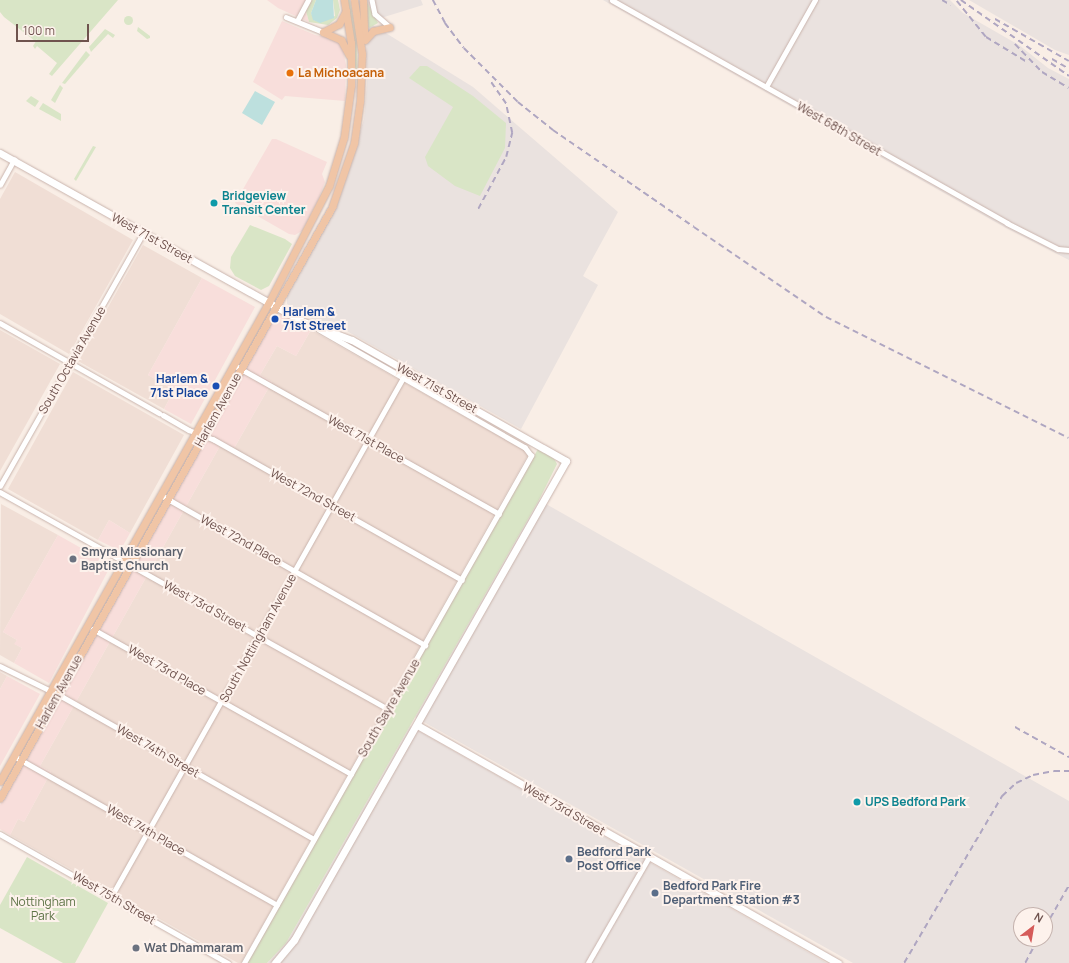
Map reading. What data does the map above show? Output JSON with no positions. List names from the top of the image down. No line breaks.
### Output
{"streets":{"main road":["Harlem Avenue"],"street":["West 68th Street","West 71st Street","South Octavia Avenue","West 71st Place","West 72nd Street","West 72nd Place","West 73rd Street","South Nottingham Avenue","West 73rd Place","South Sayre Avenue","West 74th Street","West 74th Place","West 75th Street"]},"crossings":[["West 71st Street","South Octavia Avenue"],["West 71st Street","Harlem Avenue"],["West 71st Street","West 73rd Street"],["West 71st Street","South Nottingham Avenue"],["West 71st Street","South Sayre Avenue"],["South Octavia Avenue","West 72nd Street"],["Harlem Avenue","West 71st Place"],["Harlem Avenue","West 72nd Street"],["Harlem Avenue","West 72nd Place"],["Harlem Avenue","West 73rd Street"],["Harlem Avenue","West 73rd Place"],["Harlem Avenue","West 74th Street"],["Harlem Avenue","West 74th Place"],["West 71st Place","South Nottingham Avenue"],["West 71st Place","South Sayre Avenue"],["West 72nd Street","South Nottingham Avenue"],["West 72nd Street","South Sayre Avenue"],["West 72nd Place","South Nottingham Avenue"],["West 72nd Place","South Sayre Avenue"],["West 73rd Street","South Nottingham Avenue"],["West 73rd Street","South Sayre Avenue"],["South Nottingham Avenue","West 73rd Place"],["South Nottingham Avenue","West 74th Street"],["South Nottingham Avenue","West 74th Place"],["South Nottingham Avenue","West 75th Street"],["West 73rd Place","South Sayre Avenue"],["South Sayre Avenue","West 74th Street"],["South Sayre Avenue","West 74th Place"]],"parks":["Nottingham Park"],"places":["La Michoacana","Bridgeview Transit Center","Harlem & 71st Street","Harlem & 71st Place","Smyra Missionary Baptist Church","UPS Bedford Park","Bedford Park Post Office","Bedford Park Fire Department Station #3","Wat Dhammaram"],"scale_bar":"100 m","north":"top right"}
